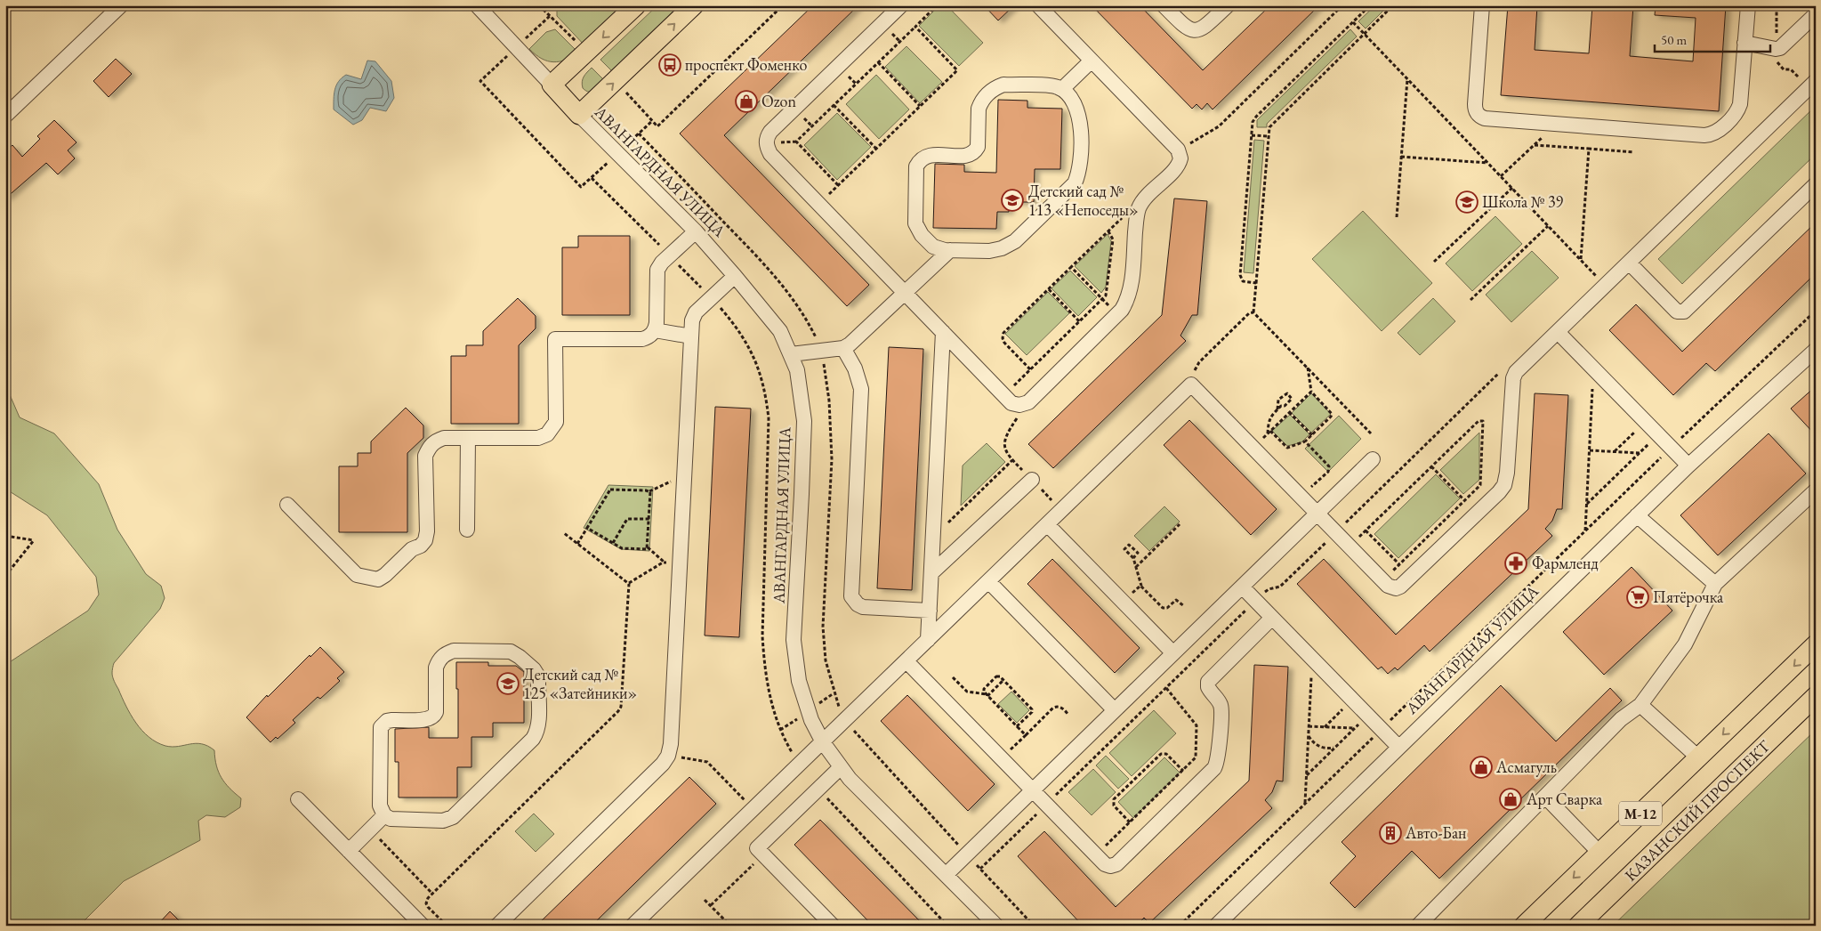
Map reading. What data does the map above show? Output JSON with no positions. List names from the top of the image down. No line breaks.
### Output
{"streets":{"main road":["КАЗАНСКИЙ ПРОСПЕКТ","М-12"],"street":["АВАНГАРДНАЯ УЛИЦА"]},"places":{"bus stop":["проспект Фоменко"],"shop":["Ozon","Асмагуль","Арт Сварка"],"school or university":["Детский сад № 113 «Непоседы»","Школа № 39","Детский сад № 125 «Затейники»"],"pharmacy":["Фармленд"],"supermarket":["Пятёрочка"],"building":["Авто-Бан"]},"scale_bar":"50 m"}
